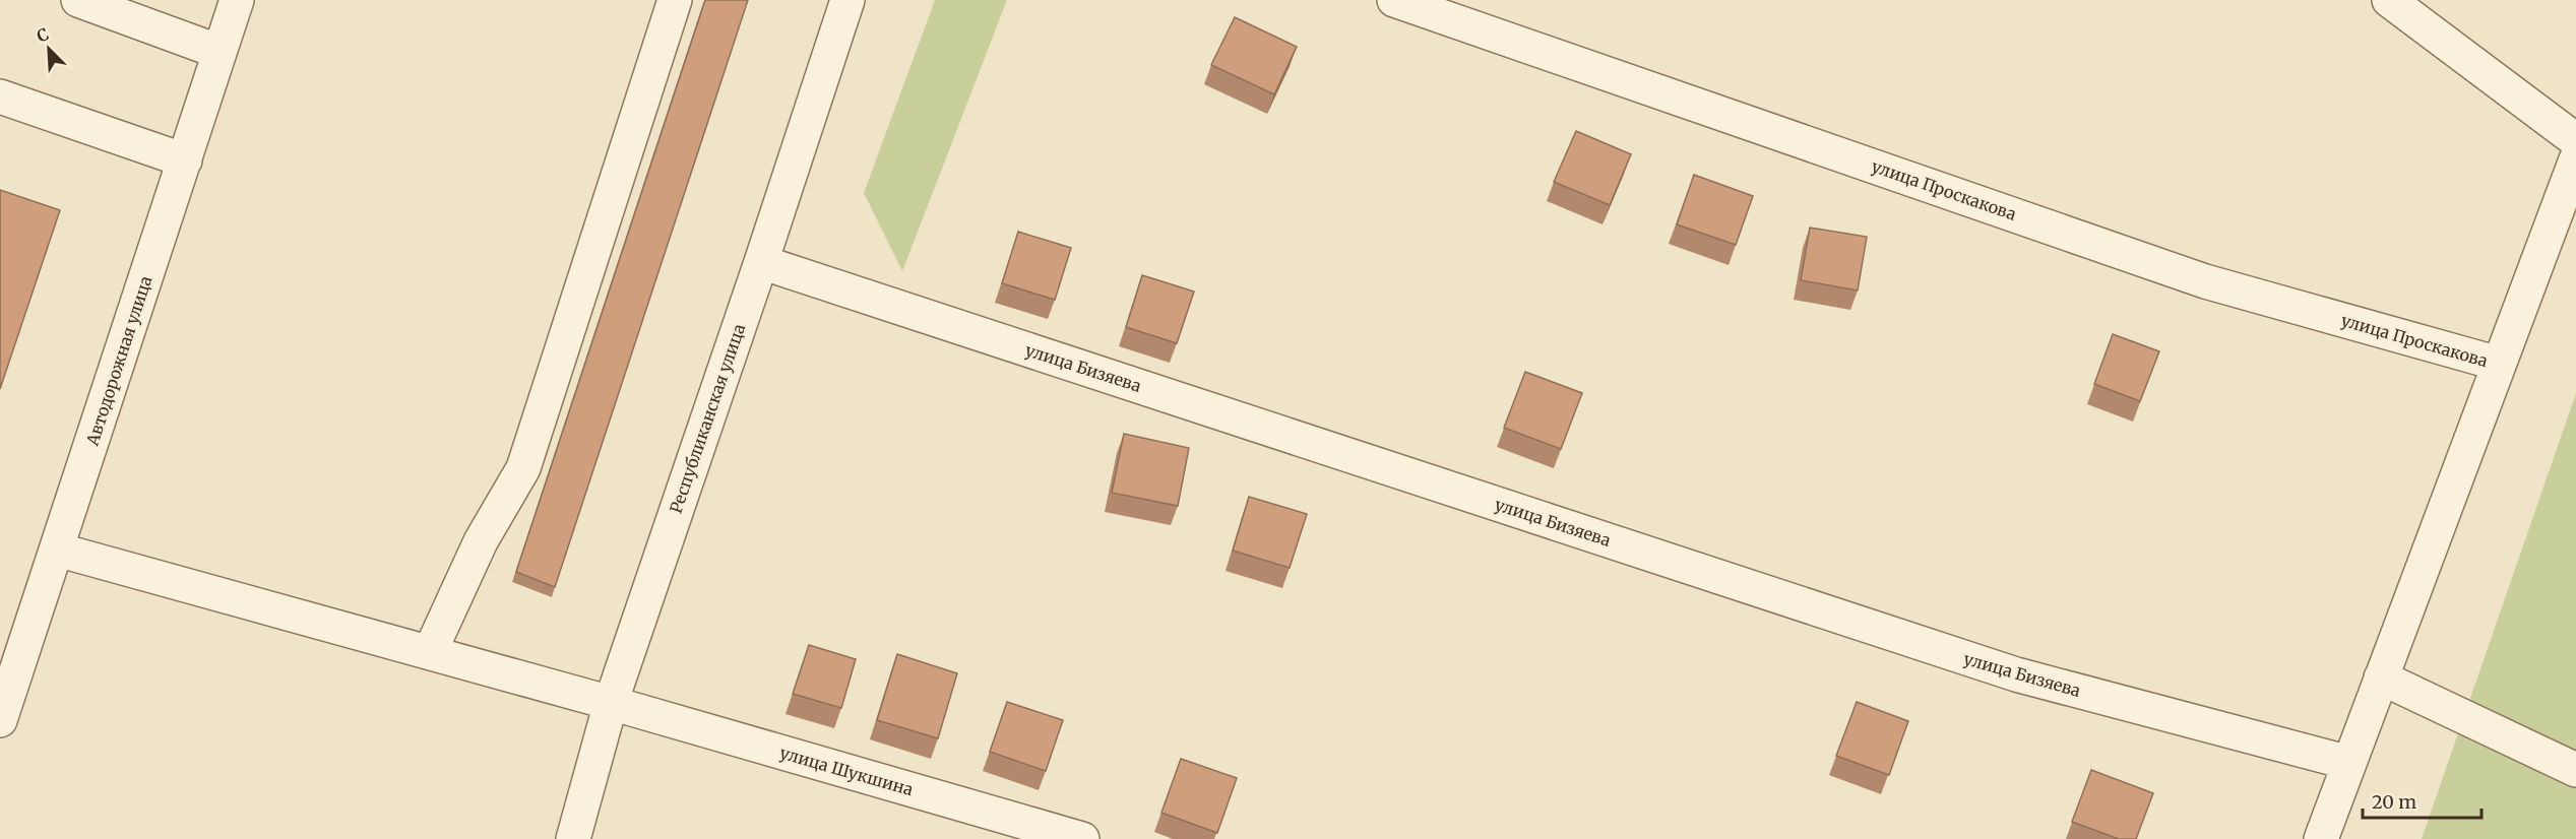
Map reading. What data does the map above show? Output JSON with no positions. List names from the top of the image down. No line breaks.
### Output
{"streets":{"street":["улица Проскакова","Автодорожная улица","улица Бизяева","Республиканская улица","улица Шукшина"]},"crossings":[["Автодорожная улица","улица Шукшина"],["улица Бизяева","Республиканская улица"],["Республиканская улица","улица Шукшина"]],"scale_bar":"20 m","north":"top left"}
